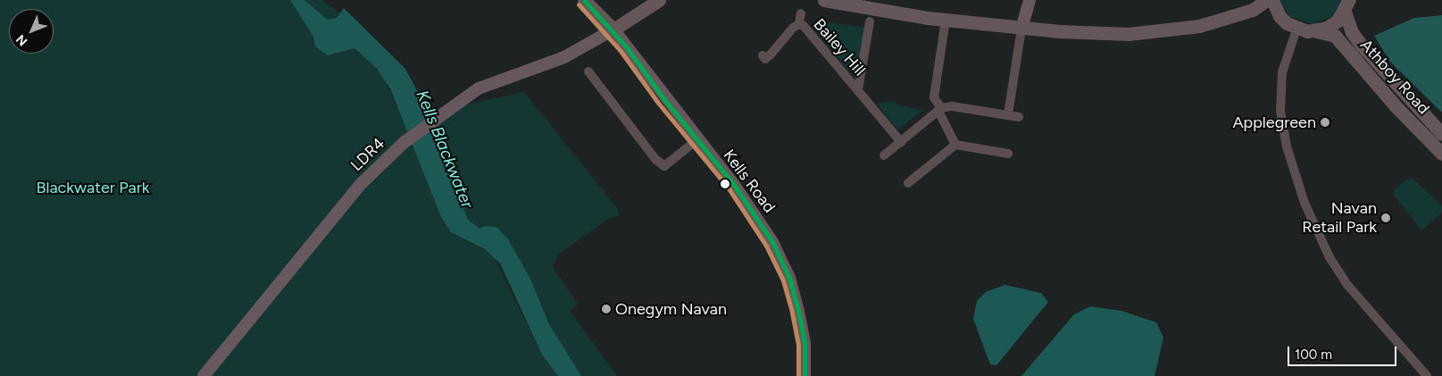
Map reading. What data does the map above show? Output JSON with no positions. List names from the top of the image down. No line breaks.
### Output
{"streets":{"main road":["Athboy Road"],"street":["Bailey Hill","LDR4","Kells Road"]},"crossings":[["LDR4","Kells Road"]],"water":["Kells Blackwater"],"parks":["Blackwater Park"],"places":["Applegreen","Navan Retail Park","Onegym Navan"],"scale_bar":"100 m","north":"bottom left"}
